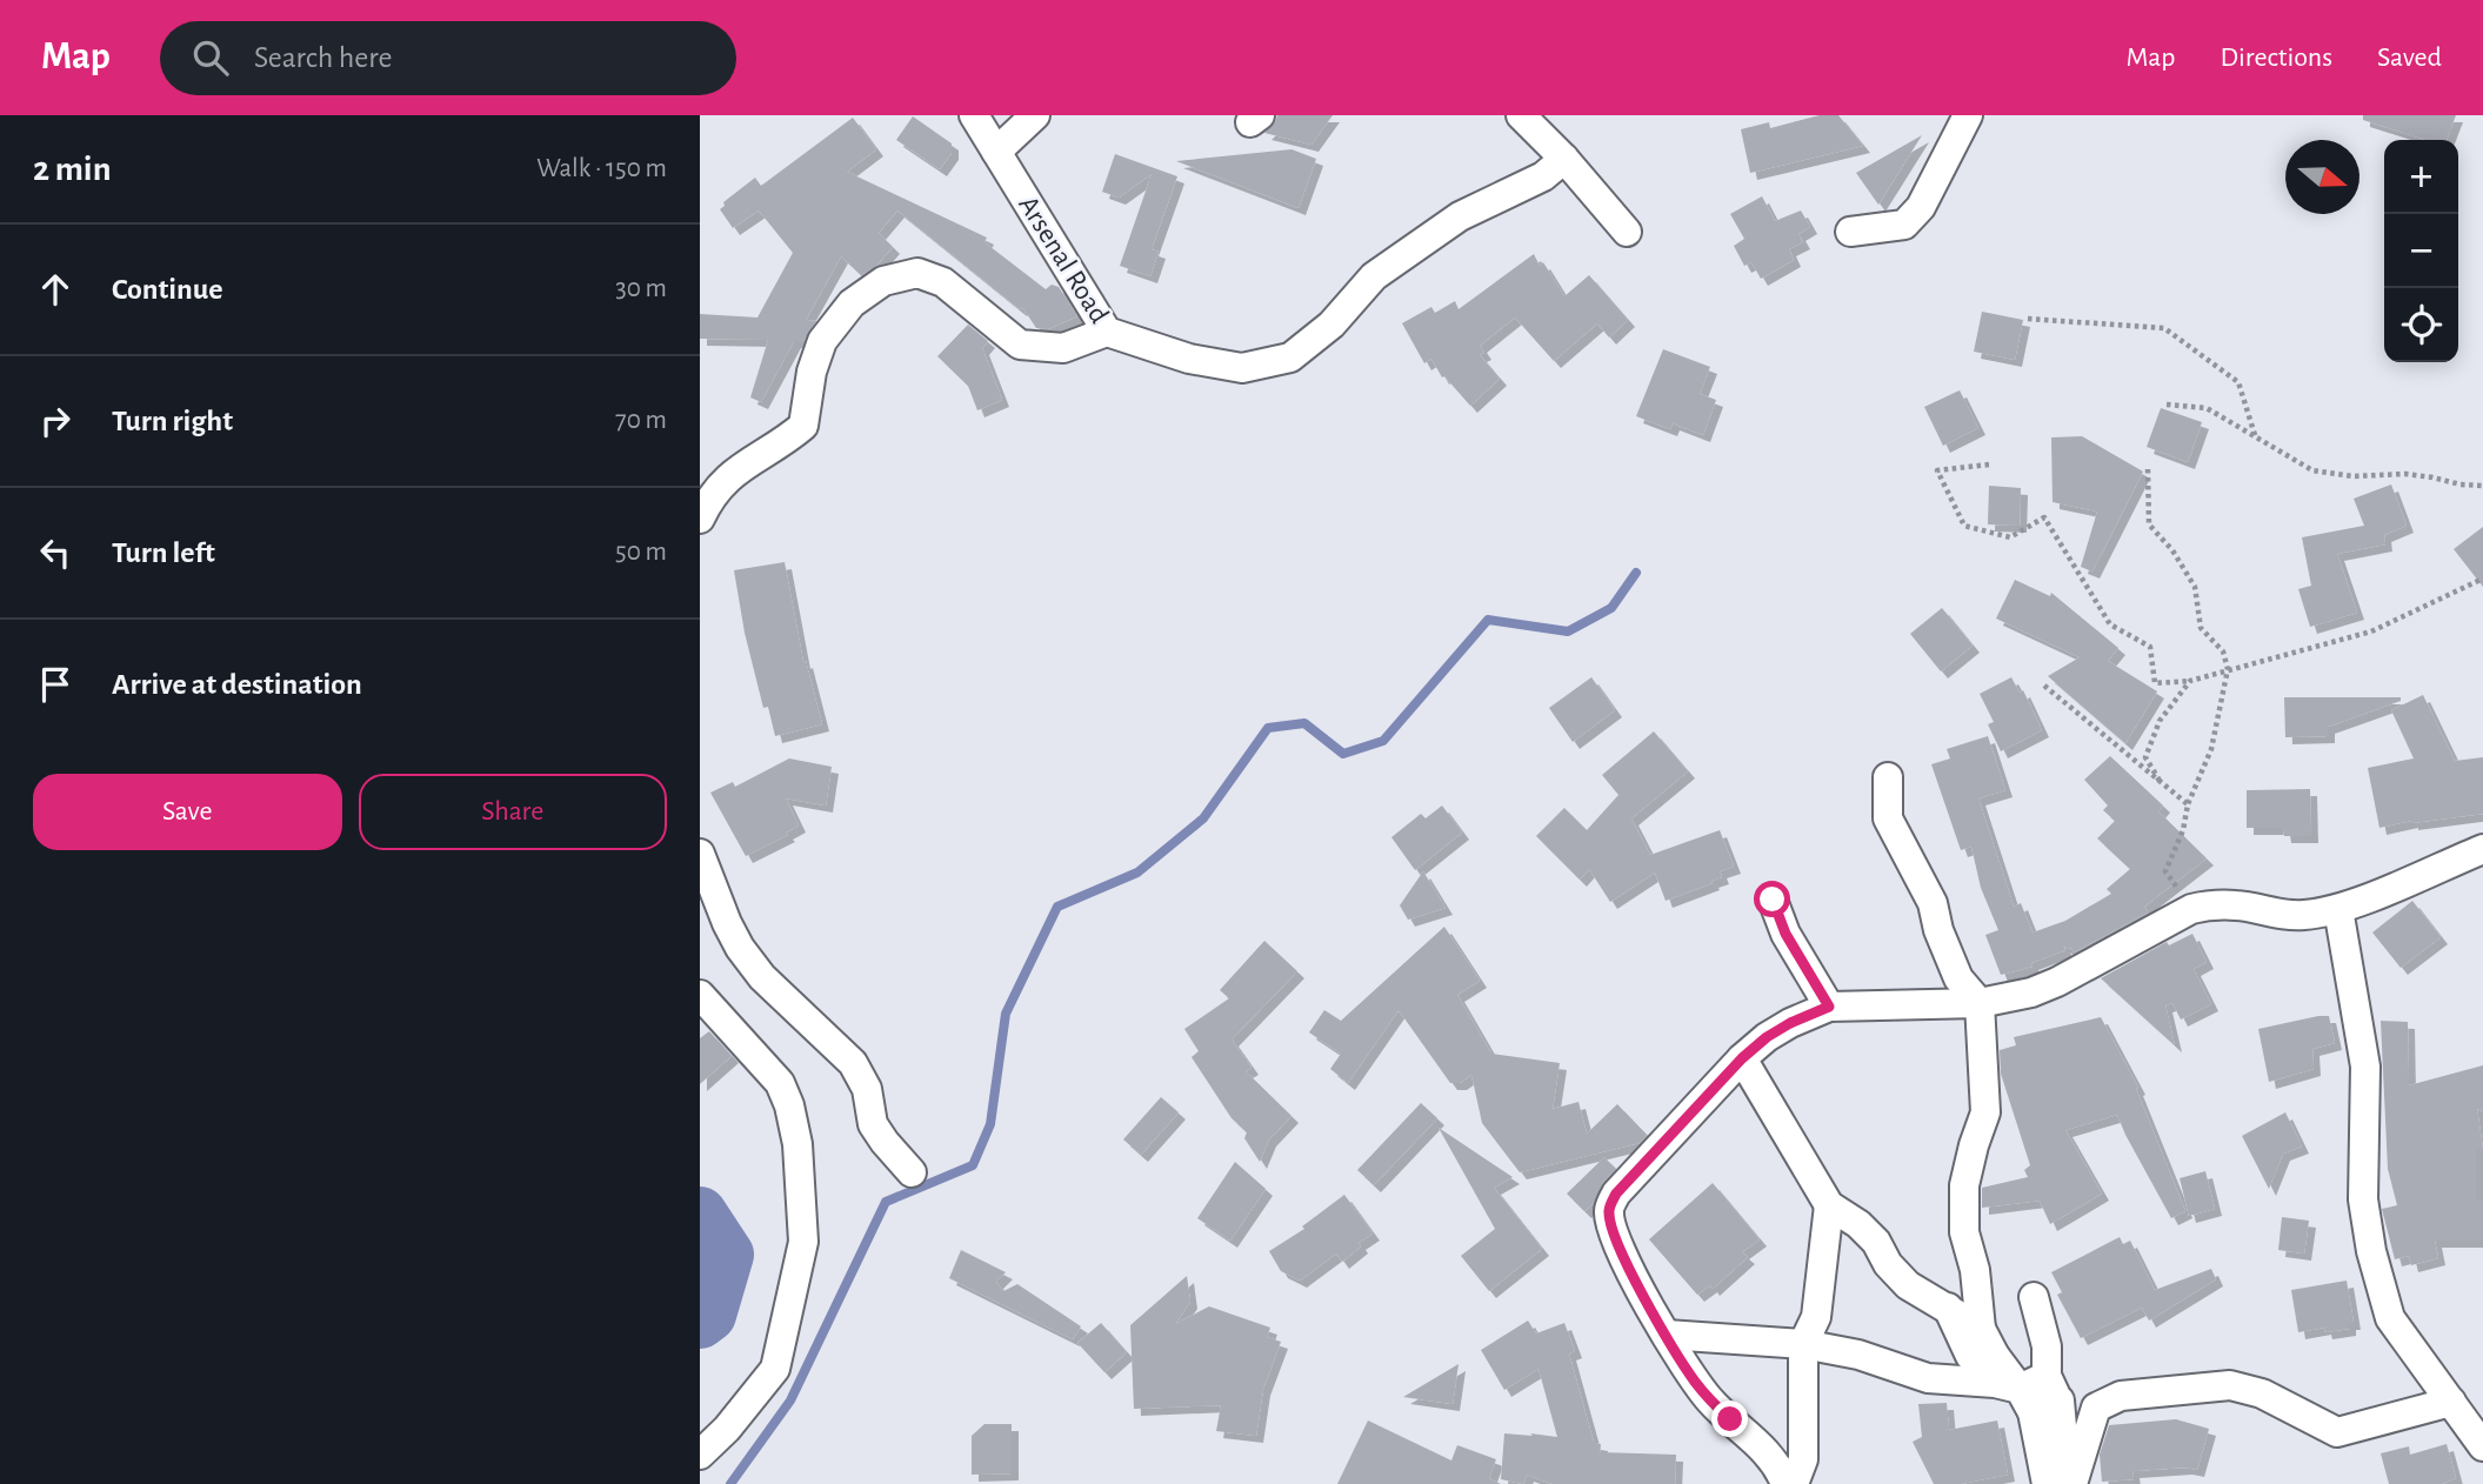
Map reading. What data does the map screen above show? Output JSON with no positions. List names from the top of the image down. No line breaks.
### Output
{"streets":{"street":["Arsenal Road"]},"north":"right","page":{"header":"Map","search":"Search here","nav":["Map","Directions","Saved"],"heading":["2 min","Walk · 150 m"],"map_buttons":["+","−"],"list":[["Continue","30 m"],["Turn right","70 m"],["Turn left","50 m"],"Arrive at destination"],"buttons":["Save","Share"]}}
